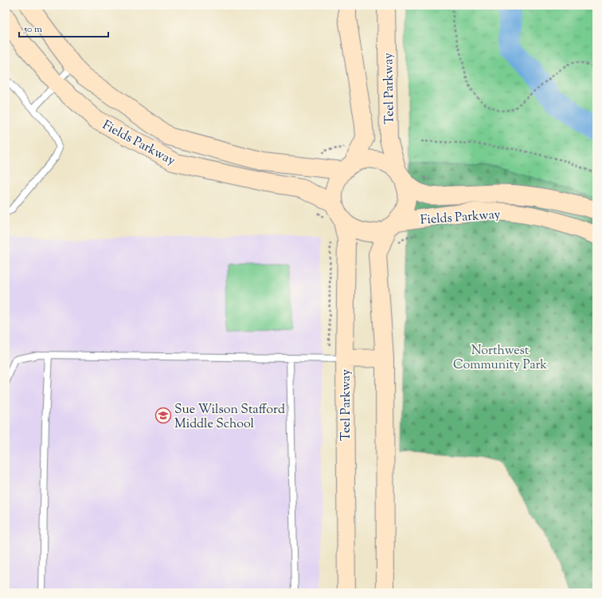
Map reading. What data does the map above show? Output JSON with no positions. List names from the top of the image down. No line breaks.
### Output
{"streets":{"main road":["Teel Parkway","Fields Parkway"]},"crossings":[["Teel Parkway","Fields Parkway"]],"parks":["Northwest Community Park"],"places":{"school or university":["Sue Wilson Stafford Middle School"]},"scale_bar":"50 m"}
